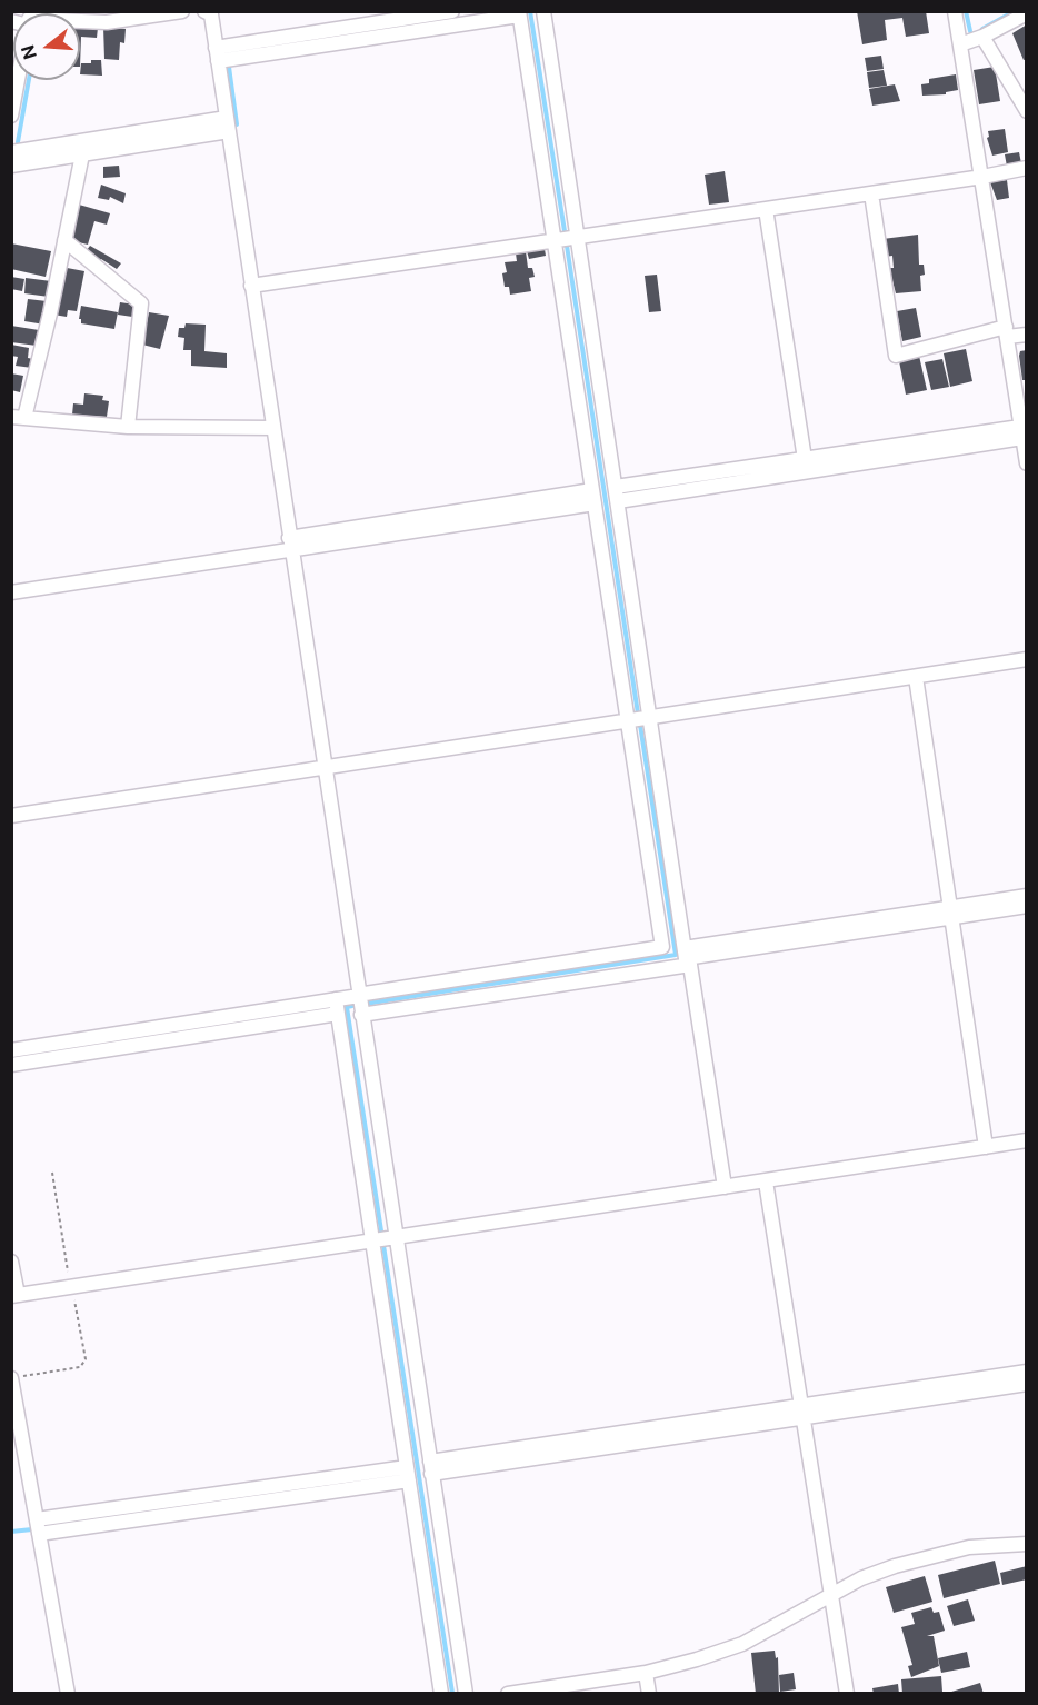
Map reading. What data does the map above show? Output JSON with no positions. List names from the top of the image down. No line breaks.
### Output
{"north":"left"}
